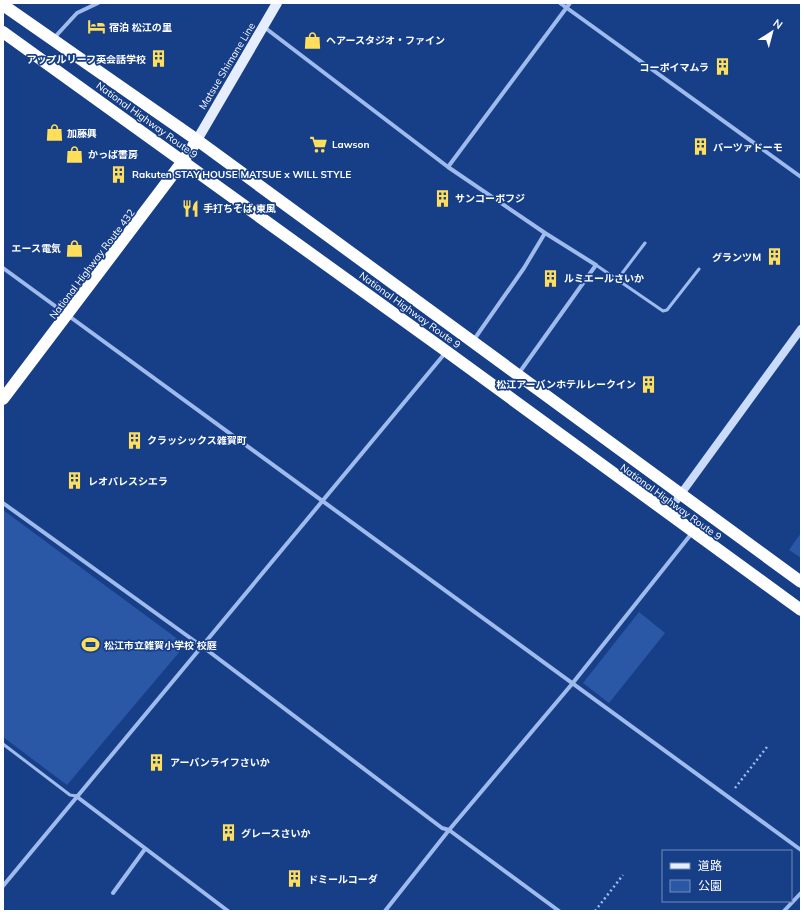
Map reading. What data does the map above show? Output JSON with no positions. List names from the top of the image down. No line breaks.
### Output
{"streets":{"highway":["National Highway Route 9","National Highway Route 432"],"main road":["Matsue Shimane Line"]},"crossings":[["Matsue Shimane Line","National Highway Route 9"],["Matsue Shimane Line","National Highway Route 432"],["National Highway Route 9","National Highway Route 432"]],"places":{"hotel":["宿泊 松江の里"],"shop":["ヘアースタジオ・ファイン","加藤興","かっぱ書房","エース電気"],"building":["アップルリーフ英会話学校","コーポイマムラ","パーツァドーモ","Rakuten STAY HOUSE MATSUE x WILL STYLE","サンコーポフジ","グランツＭ","ルミエールさいか","松江アーバンホテルレークイン","クラッシックス雑賀町","レオパレスシエラ","アーバンライフさいか","グレースさいか","ドミールコーダ"],"supermarket":["Lawson"],"restaurant":["手打ちそば 東風"],"sports":["松江市立雑賀小学校 校庭"]},"legend":["道路","公園"],"north":"top right"}
